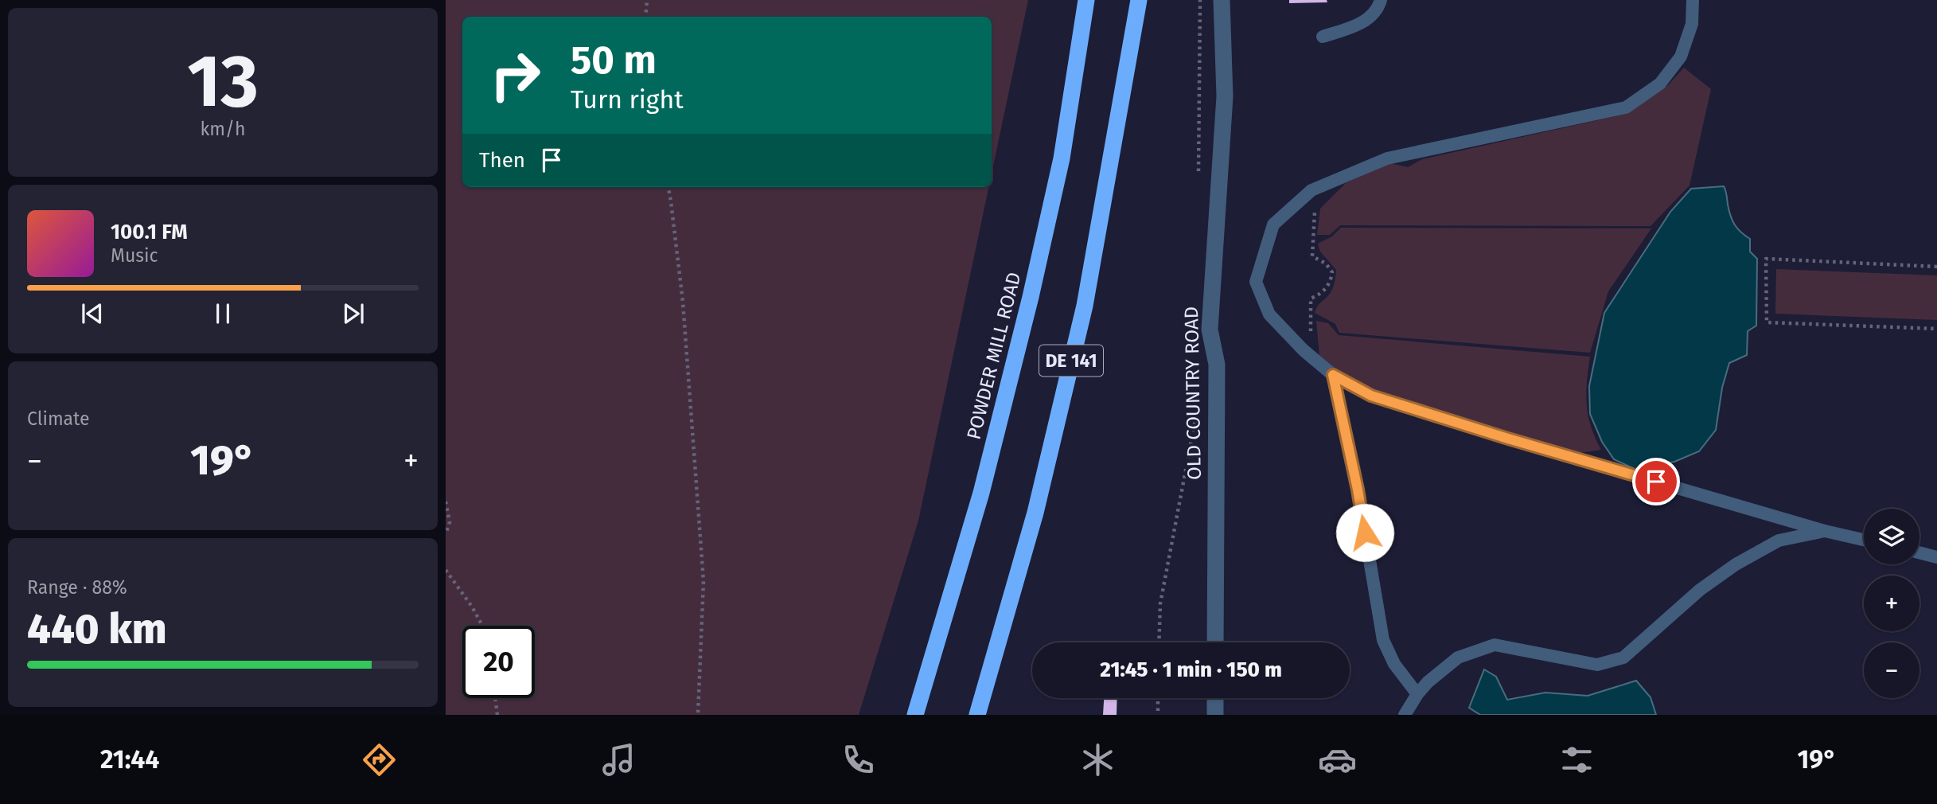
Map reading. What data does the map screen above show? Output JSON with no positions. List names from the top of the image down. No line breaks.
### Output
{"streets":{"highway":["POWDER MILL ROAD","DE 141"],"street":["OLD COUNTRY ROAD"]},"page":{"tile":[["13","km/h"],"Climate",["Range · 88%","440 km"]],"turn":["50 m","Turn right"],"then":"Then","song":["100.1 FM","Music"],"heat":["−","19°","+"],"map_buttons":["+","−"],"limit":"20","trip":"21:45 · 1 min · 150 m","tabs":["21:44","19°"]}}
